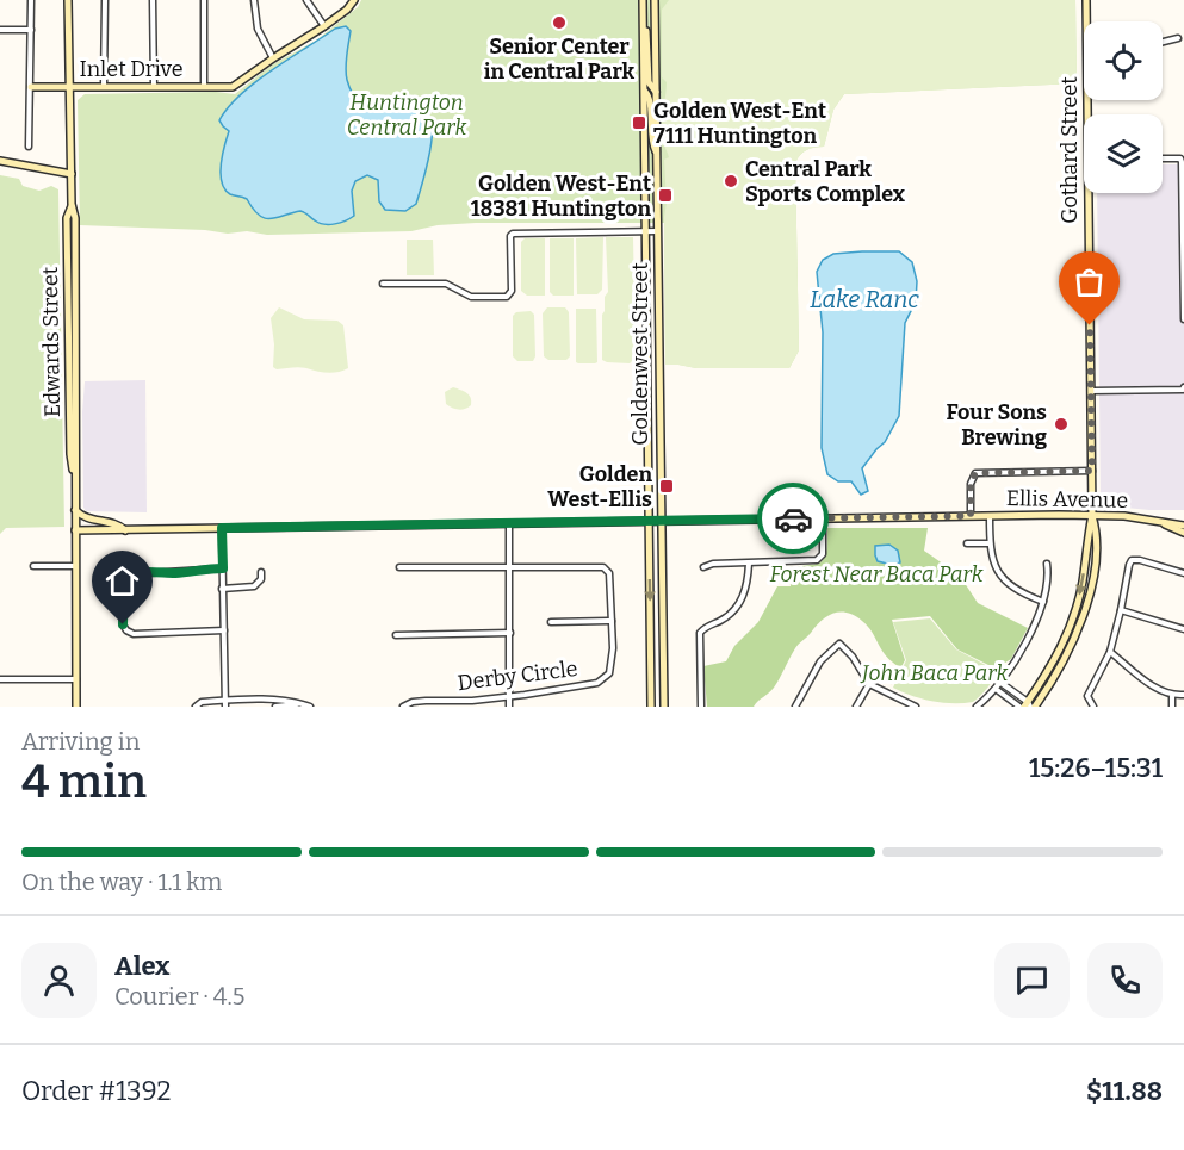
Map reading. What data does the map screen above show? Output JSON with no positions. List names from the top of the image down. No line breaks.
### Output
{"streets":{"main road":["Inlet Drive","Gothard Street","Edwards Street","Goldenwest Street","Ellis Avenue"],"street":["Derby Circle"]},"crossings":[["Inlet Drive","Edwards Street"],["Gothard Street","Ellis Avenue"],["Edwards Street","Ellis Avenue"],["Goldenwest Street","Ellis Avenue"]],"water":["Lake Ranc"],"parks":["Huntington Central Park","Forest Near Baca Park","John Baca Park"],"places":{"other":["Senior Center in Central Park","Central Park Sports Complex","Four Sons Brewing"],"transit":["Golden West-Ent 7111 Huntington","Golden West-Ent 18381 Huntington","Golden West-Ellis"]},"page":{"heading":["4 min","Arriving in","15:26–15:31"],"panel":["Alex","Courier · 4.5","Order #1392","$11.88"],"bar":"On the way · 1.1 km"}}
